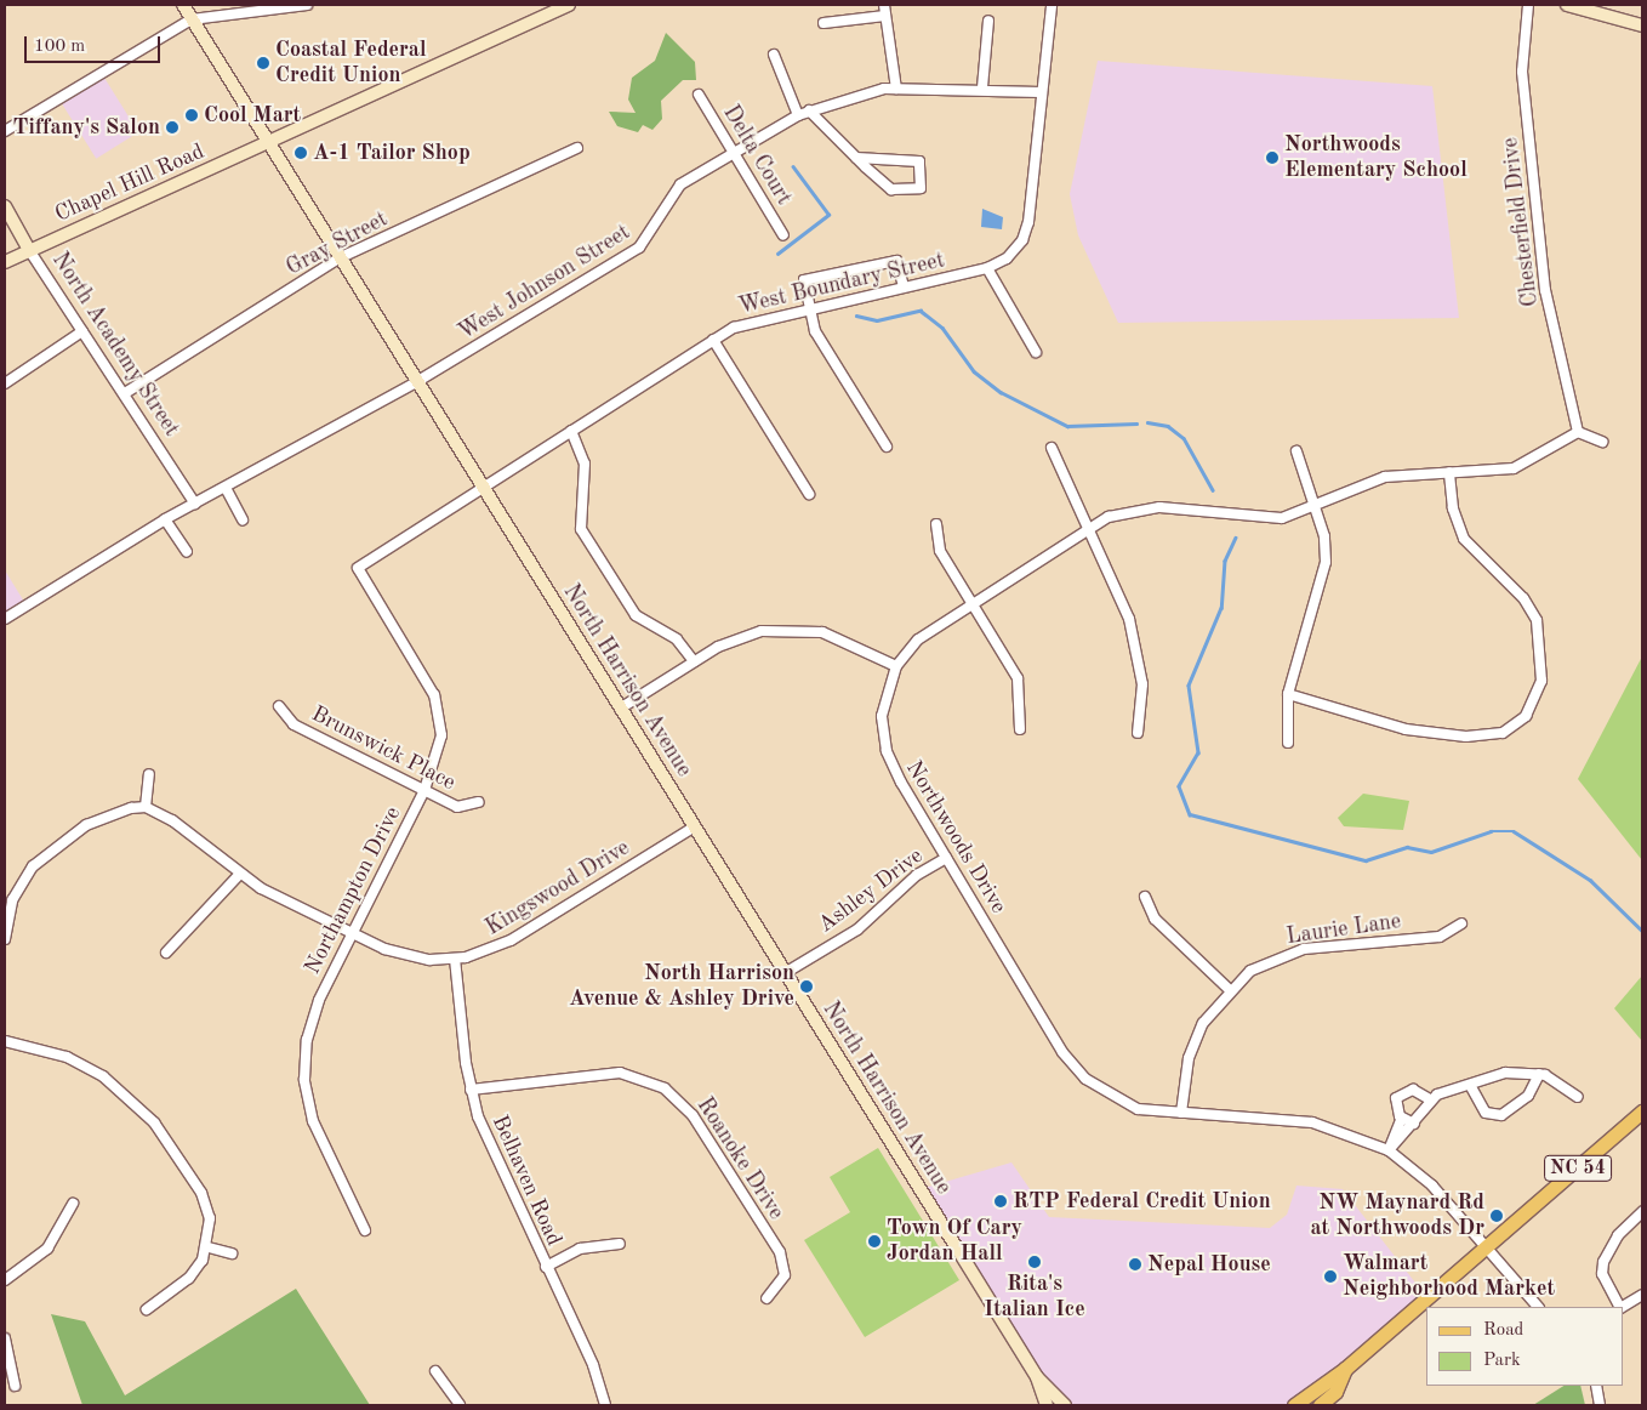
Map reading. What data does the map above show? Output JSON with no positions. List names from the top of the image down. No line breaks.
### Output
{"streets":{"main road":["Chapel Hill Road","North Academy Street","North Harrison Avenue","NC 54"],"street":["Delta Court","Chesterfield Drive","Gray Street","West Johnson Street","West Boundary Street","Brunswick Place","Northwoods Drive","Kingswood Drive","Northampton Drive","Ashley Drive","Laurie Lane","Roanoke Drive","Belhaven Road"]},"crossings":[["Delta Court","West Johnson Street"],["Chapel Hill Road","North Academy Street"],["Chapel Hill Road","North Harrison Avenue"],["Chesterfield Drive","Northwoods Drive"],["Gray Street","North Academy Street"],["Gray Street","North Harrison Avenue"],["West Johnson Street","West Boundary Street"],["West Johnson Street","North Academy Street"],["West Johnson Street","North Harrison Avenue"],["West Boundary Street","North Harrison Avenue"],["West Boundary Street","Northampton Drive"],["North Harrison Avenue","Kingswood Drive"],["North Harrison Avenue","Ashley Drive"],["Brunswick Place","Northampton Drive"],["Northwoods Drive","Ashley Drive"],["Northwoods Drive","Laurie Lane"],["Northwoods Drive","NC 54"],["Kingswood Drive","Northampton Drive"],["Kingswood Drive","Belhaven Road"],["Roanoke Drive","Belhaven Road"]],"places":["Coastal Federal Credit Union","Cool Mart","Tiffany's Salon","A-1 Tailor Shop","Northwoods Elementary School","North Harrison Avenue & Ashley Drive","RTP Federal Credit Union","NW Maynard Rd at Northwoods Dr","Town Of Cary Jordan Hall","Rita's Italian Ice","Nepal House","Walmart Neighborhood Market"],"legend":["Road","Park"],"scale_bar":"100 m"}
